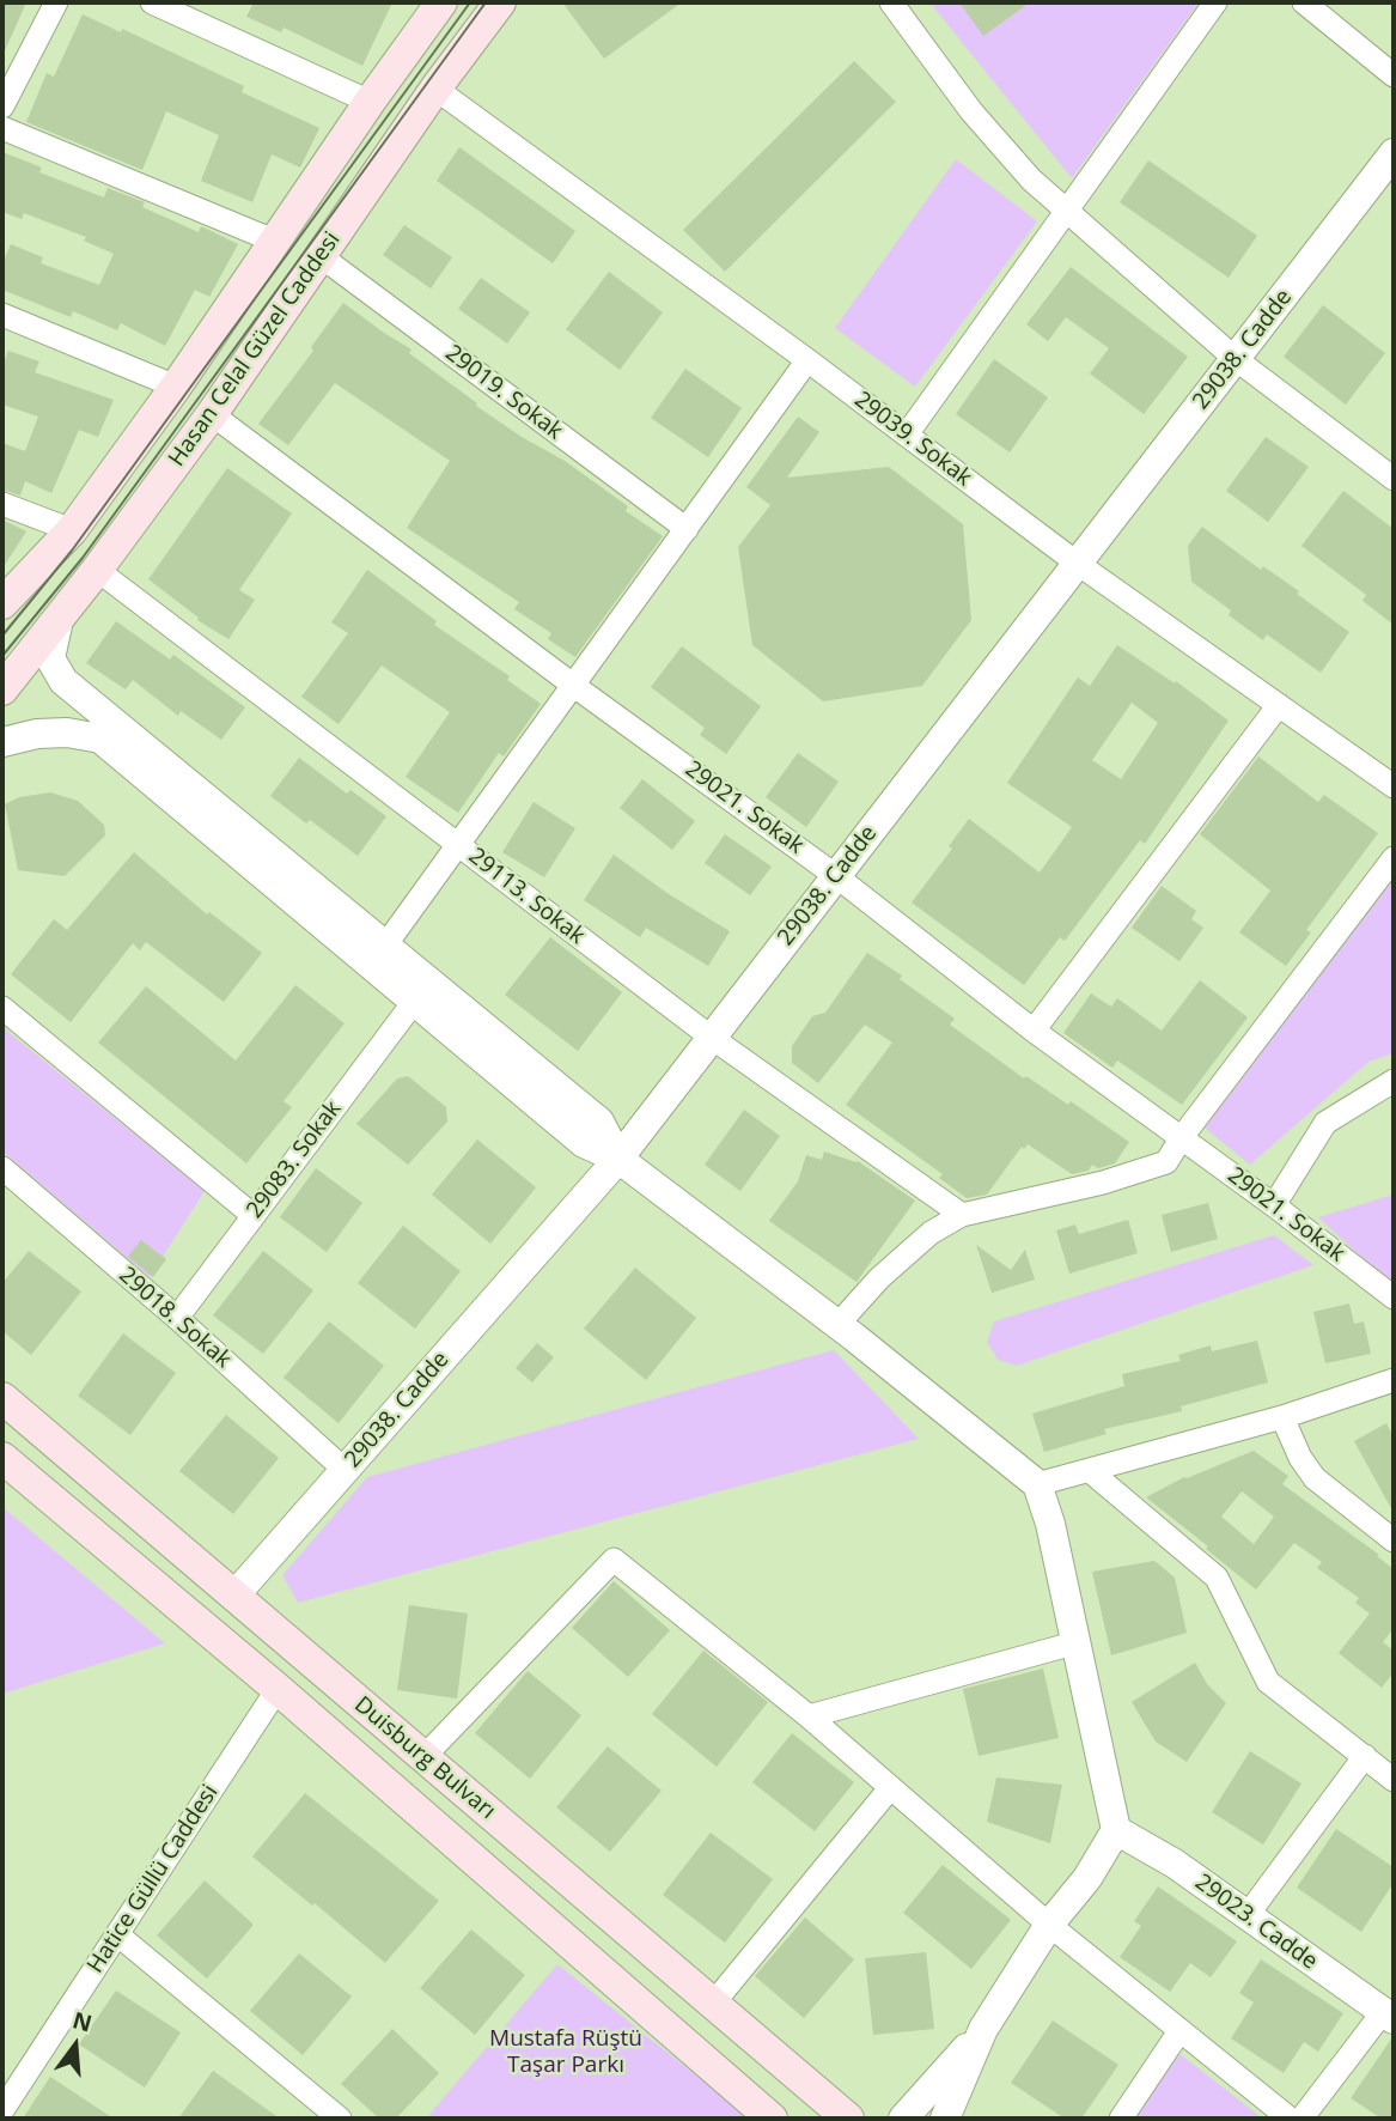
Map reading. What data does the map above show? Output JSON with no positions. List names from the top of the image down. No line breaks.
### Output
{"streets":{"main road":["Hasan Celal Güzel Caddesi","Duisburg Bulvarı"],"street":["29038. Cadde","29019. Sokak","29039. Sokak","29021. Sokak","29113. Sokak","29083. Sokak","29018. Sokak","Hatice Güllü Caddesi","29023. Cadde"]},"crossings":[["Hasan Celal Güzel Caddesi","29019. Sokak"],["Hasan Celal Güzel Caddesi","29039. Sokak"],["Hasan Celal Güzel Caddesi","29021. Sokak"],["Hasan Celal Güzel Caddesi","29113. Sokak"],["29038. Cadde","29039. Sokak"],["29038. Cadde","29021. Sokak"],["29038. Cadde","29113. Sokak"],["29038. Cadde","29018. Sokak"],["29038. Cadde","Duisburg Bulvarı"],["29083. Sokak","29018. Sokak"],["Duisburg Bulvarı","Hatice Güllü Caddesi"]],"parks":["Mustafa Rüştü Taşar Parkı"],"north":"top"}
